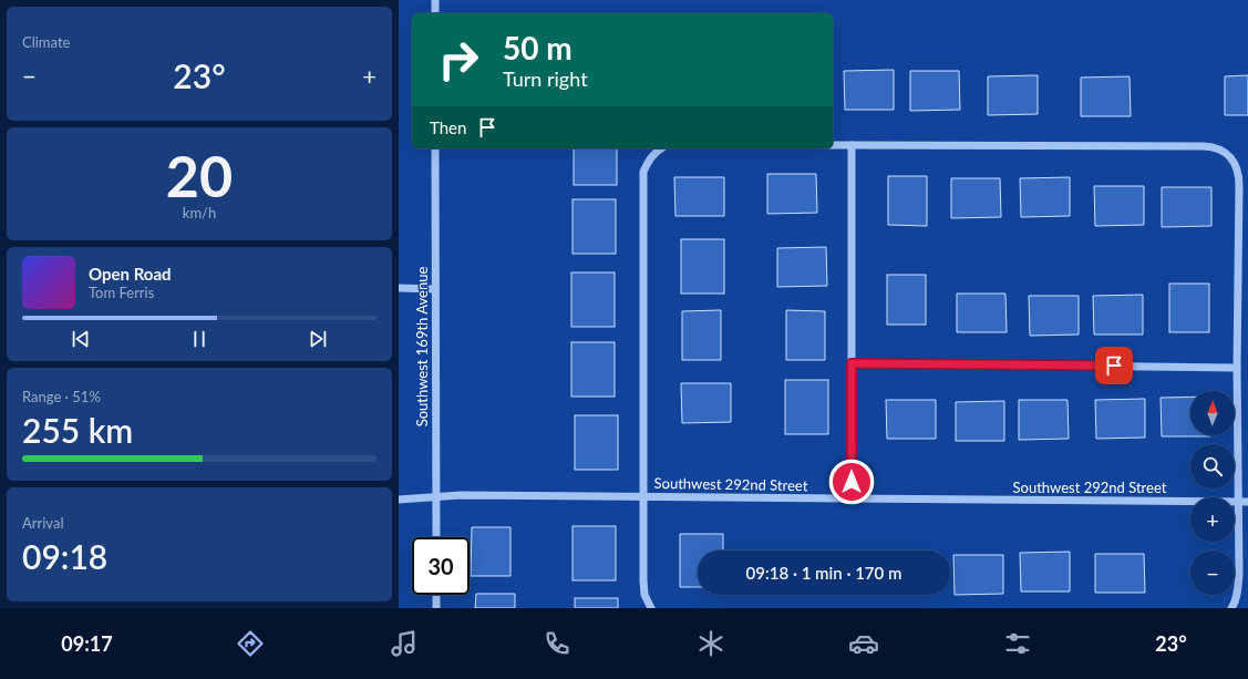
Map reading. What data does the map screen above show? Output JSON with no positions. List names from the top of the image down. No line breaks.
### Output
{"streets":{"street":["Southwest 169th Avenue","Southwest 292nd Street"]},"crossings":[["Southwest 169th Avenue","Southwest 292nd Street"]],"north":"top","page":{"tile":["Climate",["20","km/h"],["Range · 51%","255 km"],["Arrival","09:18"]],"turn":["50 m","Turn right"],"heat":["−","23°","+"],"then":"Then","song":["Open Road","Tom Ferris"],"map_buttons":["+","−"],"limit":"30","trip":"09:18 · 1 min · 170 m","tabs":["09:17","23°"]}}
